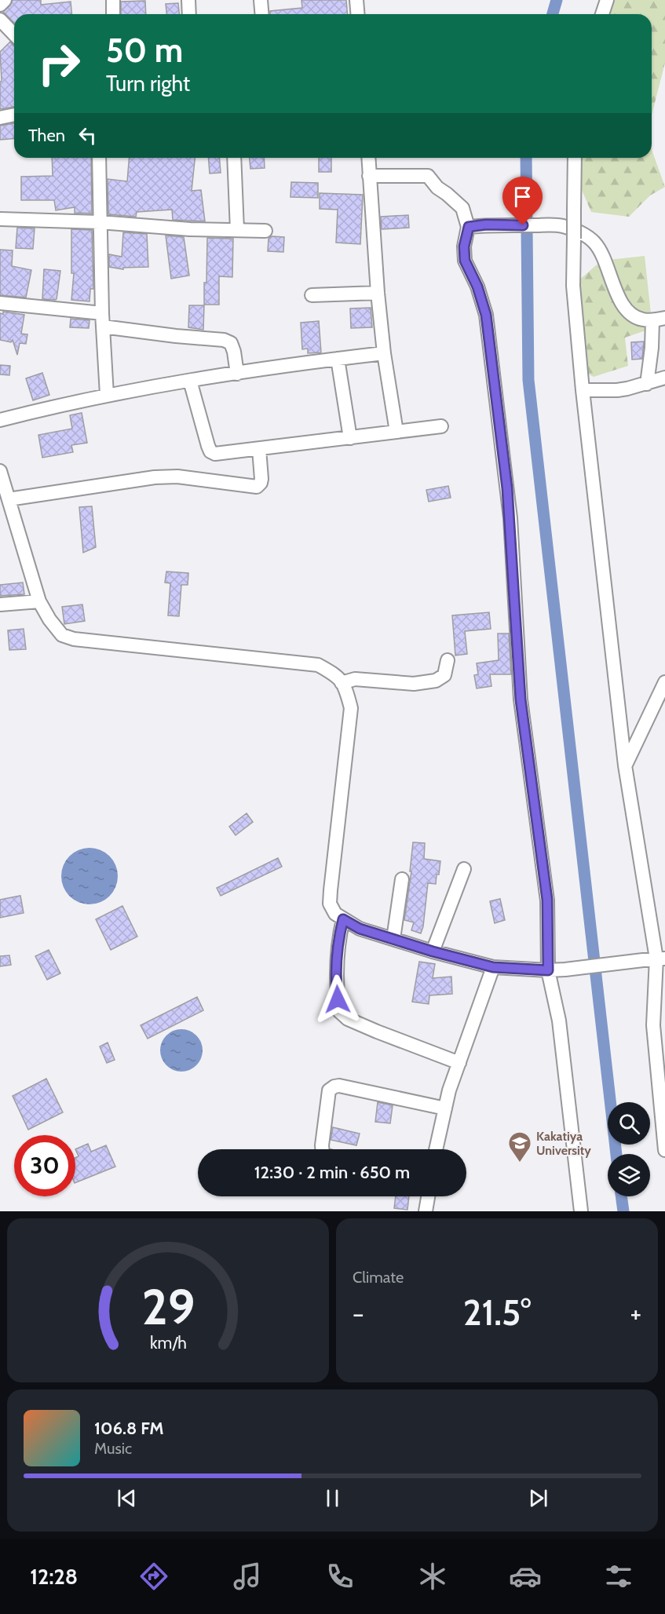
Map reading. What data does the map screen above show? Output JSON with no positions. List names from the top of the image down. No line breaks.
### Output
{"places":{"school or university":["Kakatiya University"]},"page":{"turn":["50 m","Turn right"],"then":"Then","limit":"30","trip":"12:30 · 2 min · 650 m","tile":"Climate","heat":["−","21.5°","+"],"song":["106.8 FM","Music"],"tabs":"12:28","gauge":["29","km/h"]}}
